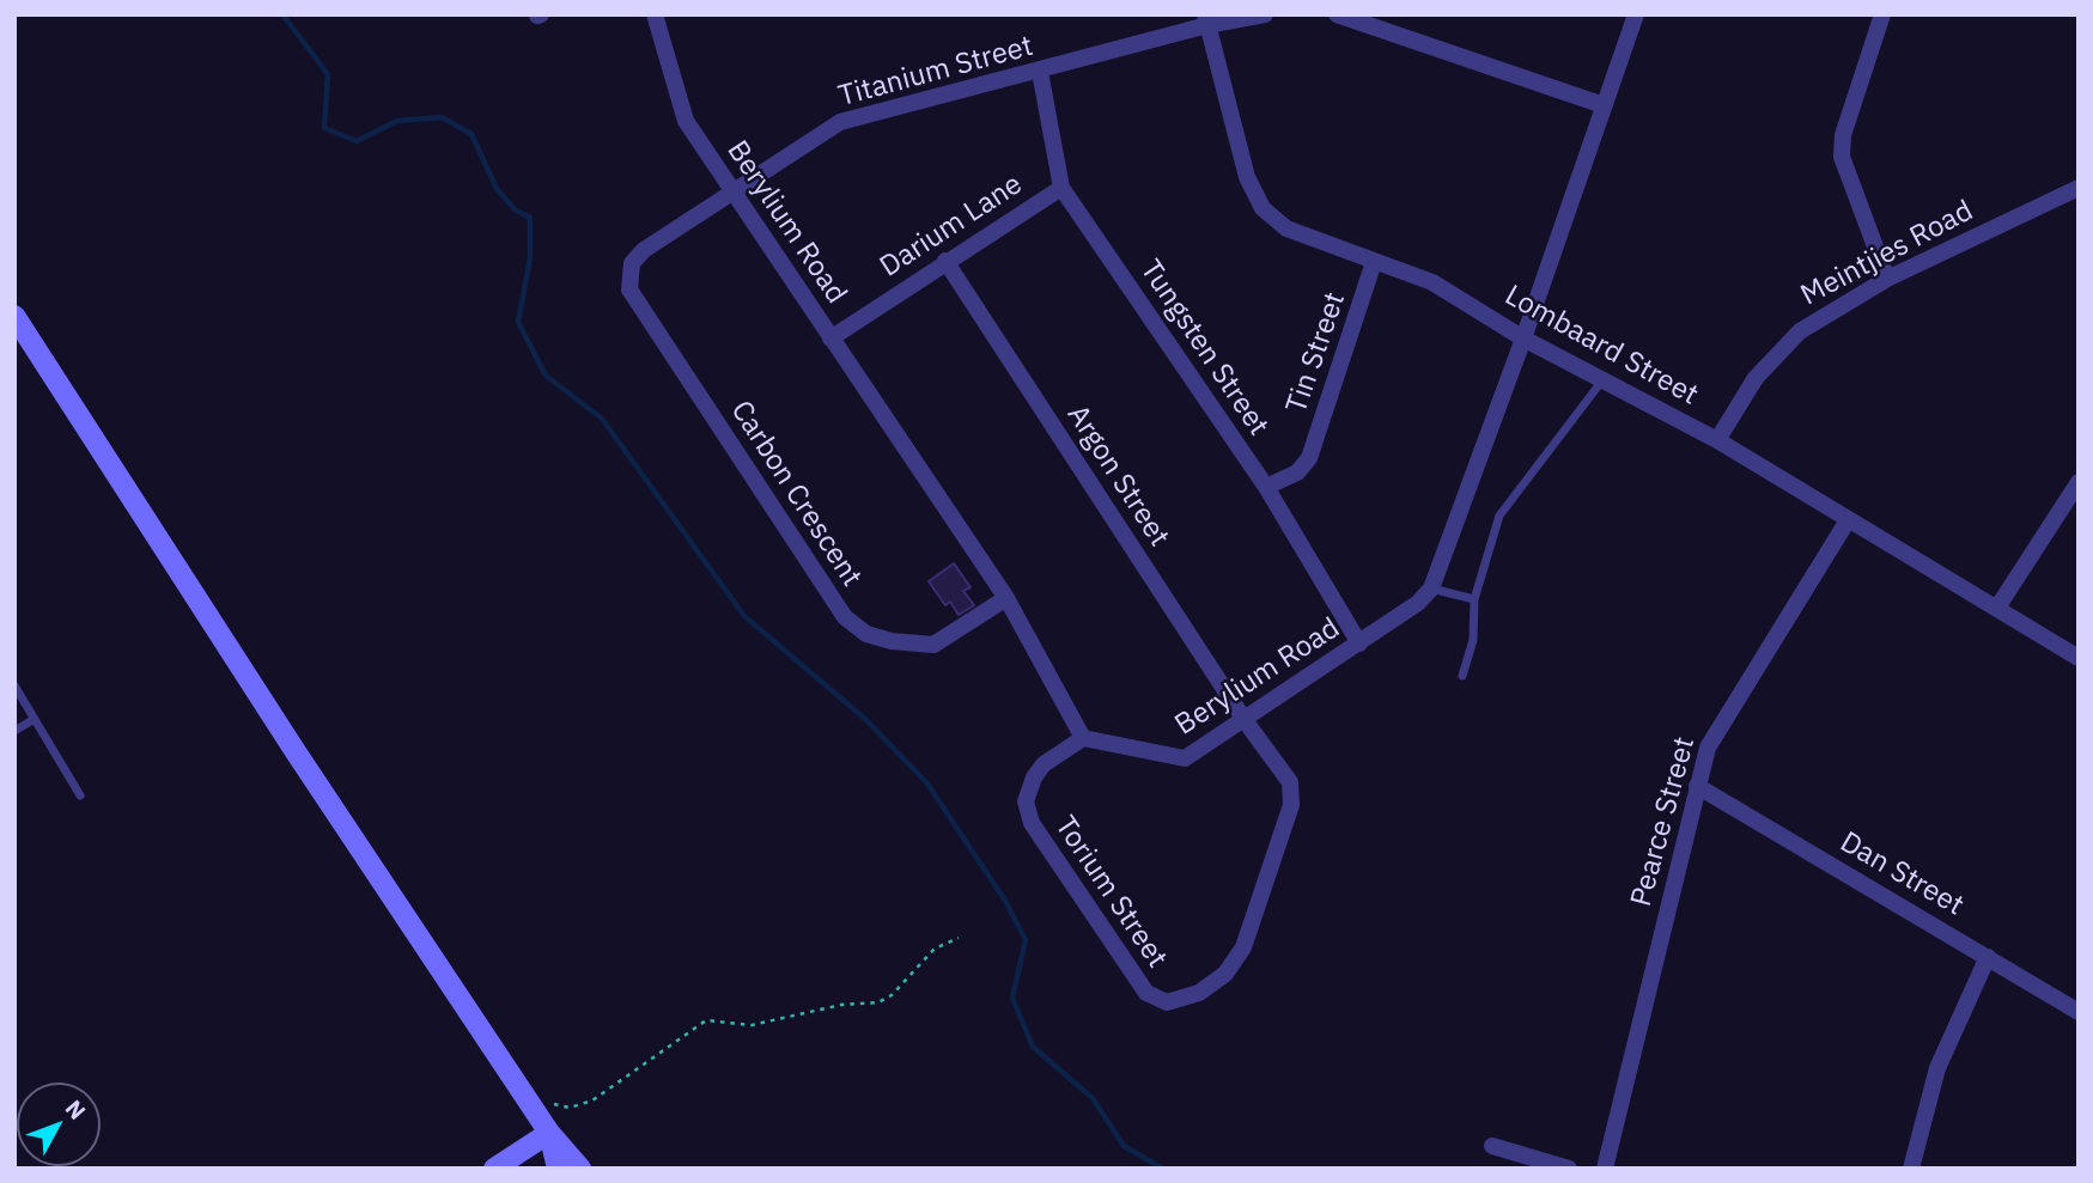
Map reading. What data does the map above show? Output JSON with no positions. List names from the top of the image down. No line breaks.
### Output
{"streets":{"street":["Titanium Street","Berylium Road","Darium Lane","Meintjies Road","Lombaard Street","Tungsten Street","Tin Street","Argon Street","Carbon Crescent","Pearce Street","Dan Street","Torium Street"]},"crossings":[["Titanium Street","Berylium Road"],["Titanium Street","Lombaard Street"],["Titanium Street","Tungsten Street"],["Titanium Street","Carbon Crescent"],["Berylium Road","Darium Lane"],["Berylium Road","Lombaard Street"],["Berylium Road","Tungsten Street"],["Berylium Road","Argon Street"],["Berylium Road","Carbon Crescent"],["Berylium Road","Torium Street"],["Darium Lane","Tungsten Street"],["Darium Lane","Argon Street"],["Meintjies Road","Lombaard Street"],["Lombaard Street","Tin Street"],["Lombaard Street","Pearce Street"],["Tungsten Street","Tin Street"],["Argon Street","Torium Street"],["Pearce Street","Dan Street"]],"north":"top right"}
